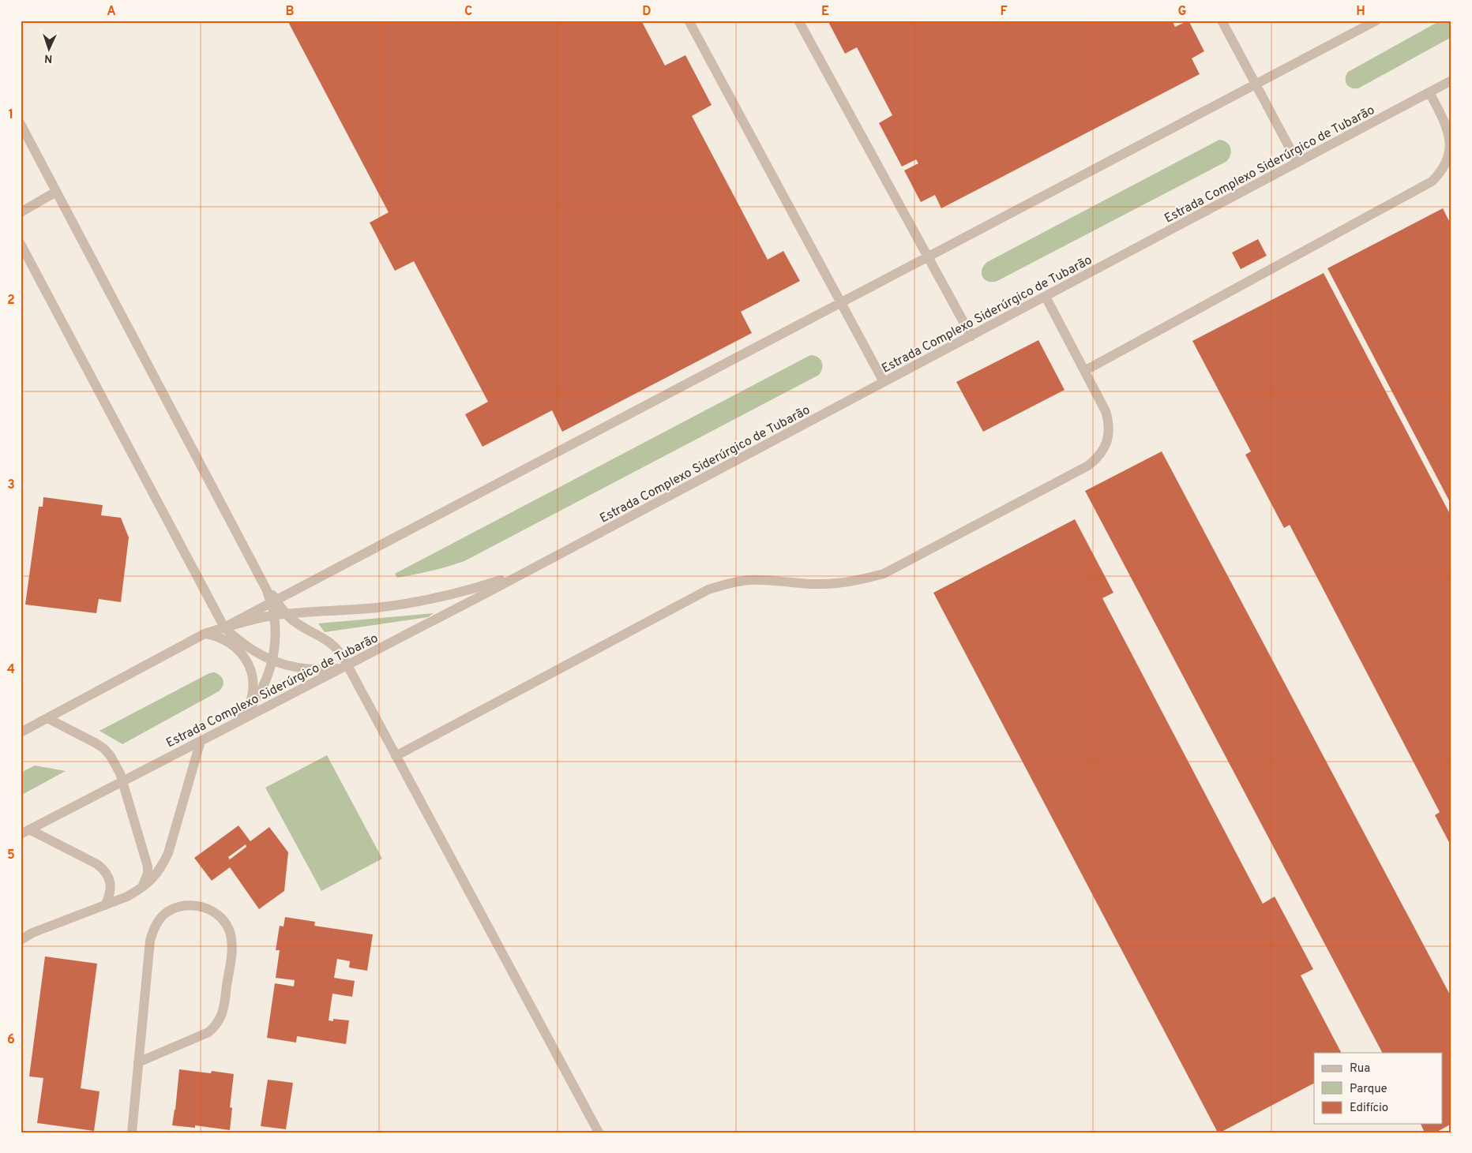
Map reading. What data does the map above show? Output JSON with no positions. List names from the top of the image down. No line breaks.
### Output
{"streets":{"lane":["Estrada Complexo Siderúrgico de Tubarão"]},"legend":["Rua","Parque","Edifício"],"north":"bottom","grid":{"columns":["A","B","C","D","E","F","G","H"],"rows":["1","2","3","4","5","6"]}}
